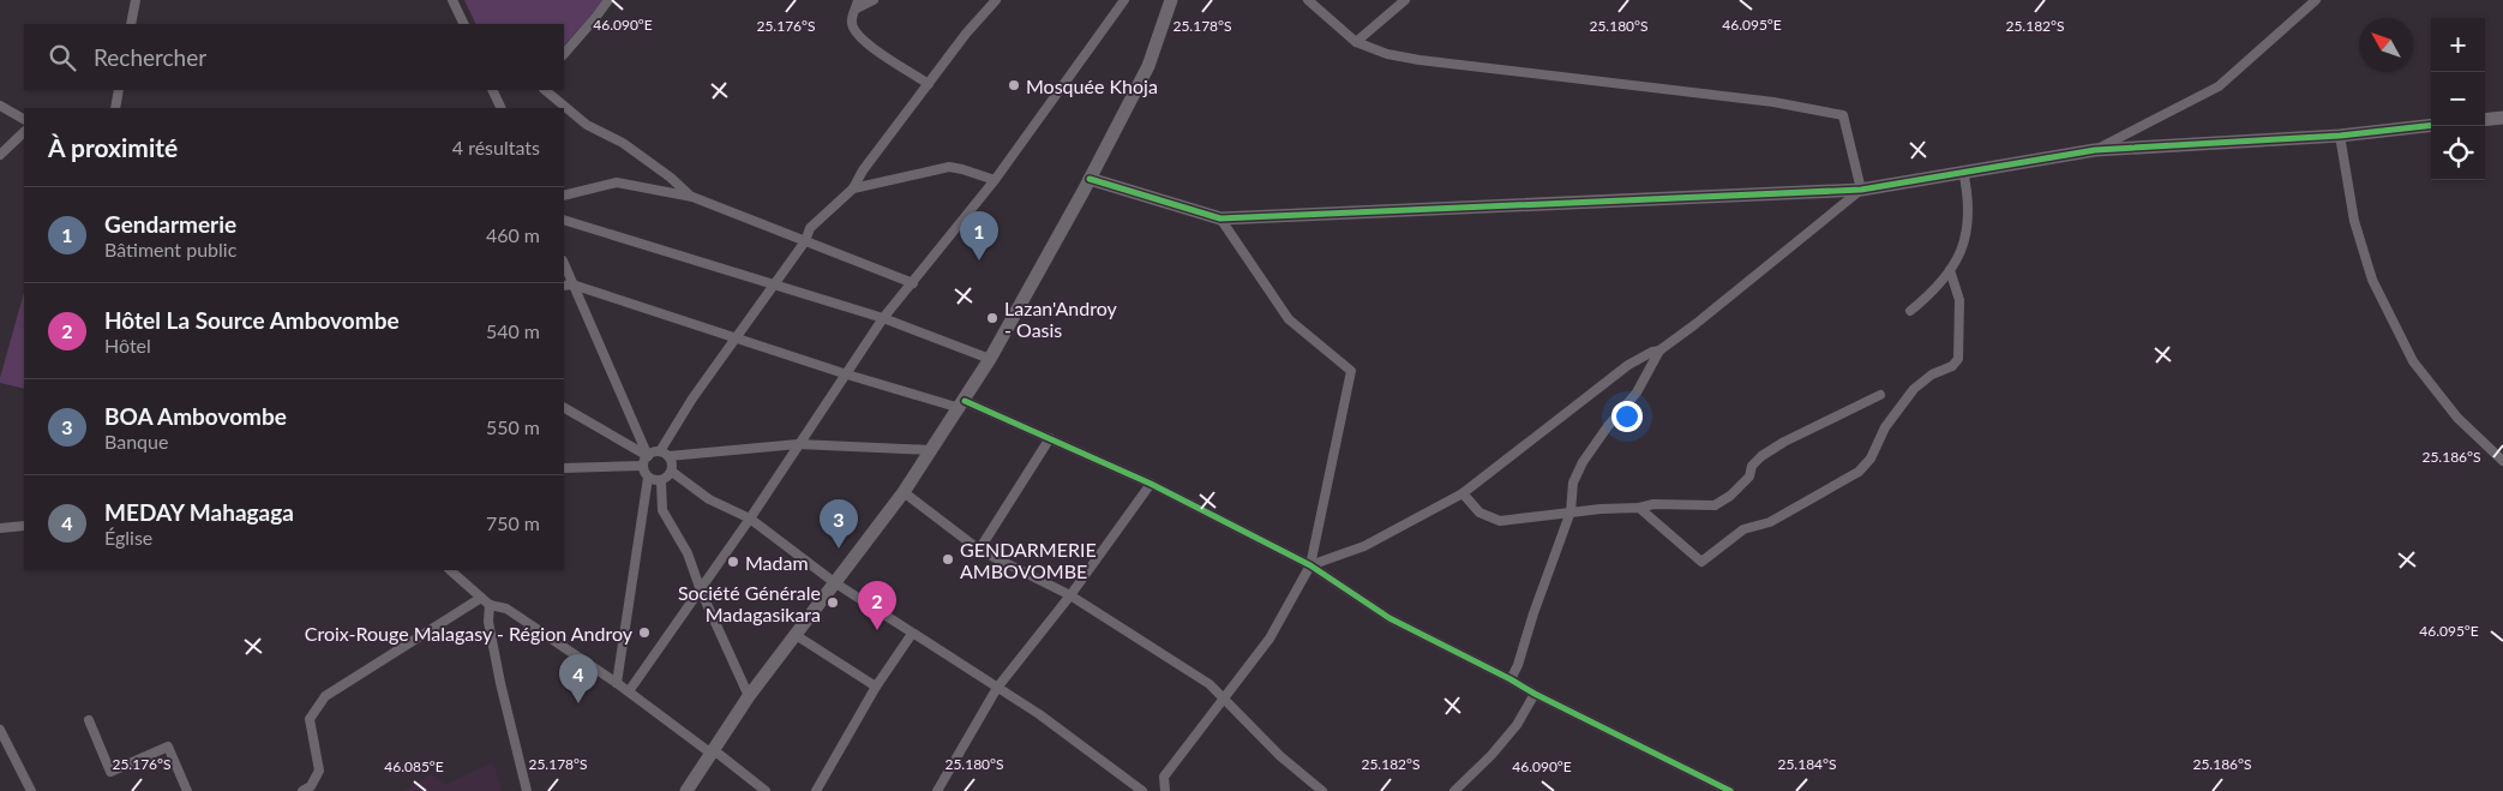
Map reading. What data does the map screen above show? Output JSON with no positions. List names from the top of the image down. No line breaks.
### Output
{"places":["Mosquée Khoja","Lazan'Androy - Oasis","GENDARMERIE AMBOVOMBE","Madam","Société Générale Madagasikara","Croix-Rouge Malagasy - Région Androy"],"north":"top left","page":{"map_buttons":["+","−"],"search":"Rechercher","heading":["À proximité","4 résultats"],"list":[{"mark":"1","name":"Gendarmerie","note":"Bâtiment public","value":"460 m"},{"mark":"2","name":"Hôtel La Source Ambovombe","note":"Hôtel","value":"540 m"},{"mark":"3","name":"BOA Ambovombe","note":"Banque","value":"550 m"},{"mark":"4","name":"MEDAY Mahagaga","note":"Église","value":"750 m"}],"pins":["1","3","2","4"]},"coordinates":["46.095°E","46.090°E","25.176°S","25.178°S","25.180°S","25.182°S","25.186°S","25.184°S","46.085°E"]}
